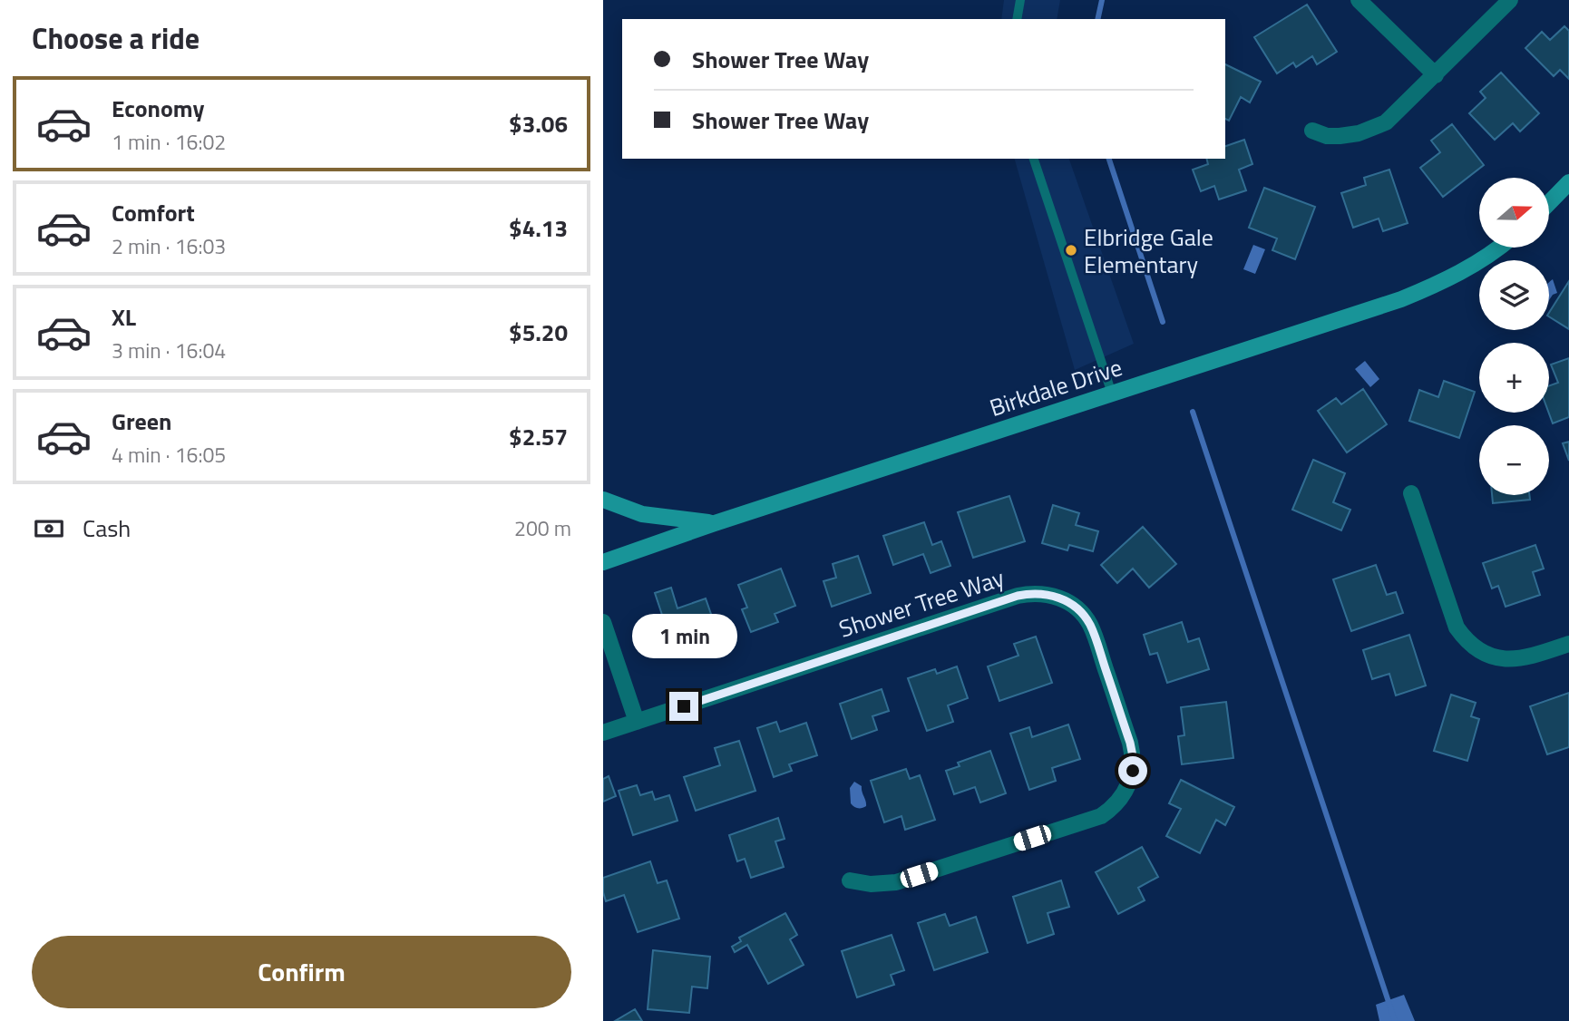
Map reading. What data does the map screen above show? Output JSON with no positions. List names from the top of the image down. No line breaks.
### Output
{"streets":{"street":["Birkdale Drive","Shower Tree Way"]},"places":["Elbridge Gale Elementary"],"north":"right","page":{"heading":"Choose a ride","banner":["Shower Tree Way","Shower Tree Way"],"list":[{"name":"Economy","note":"1 min · 16:02","value":"$3.06"},{"name":"Comfort","note":"2 min · 16:03","value":"$4.13"},{"name":"XL","note":"3 min · 16:04","value":"$5.20"},{"name":"Green","note":"4 min · 16:05","value":"$2.57"}],"map_buttons":["+","−"],"pay":["Cash","200 m"],"bubble":"1 min","buttons":"Confirm"}}
